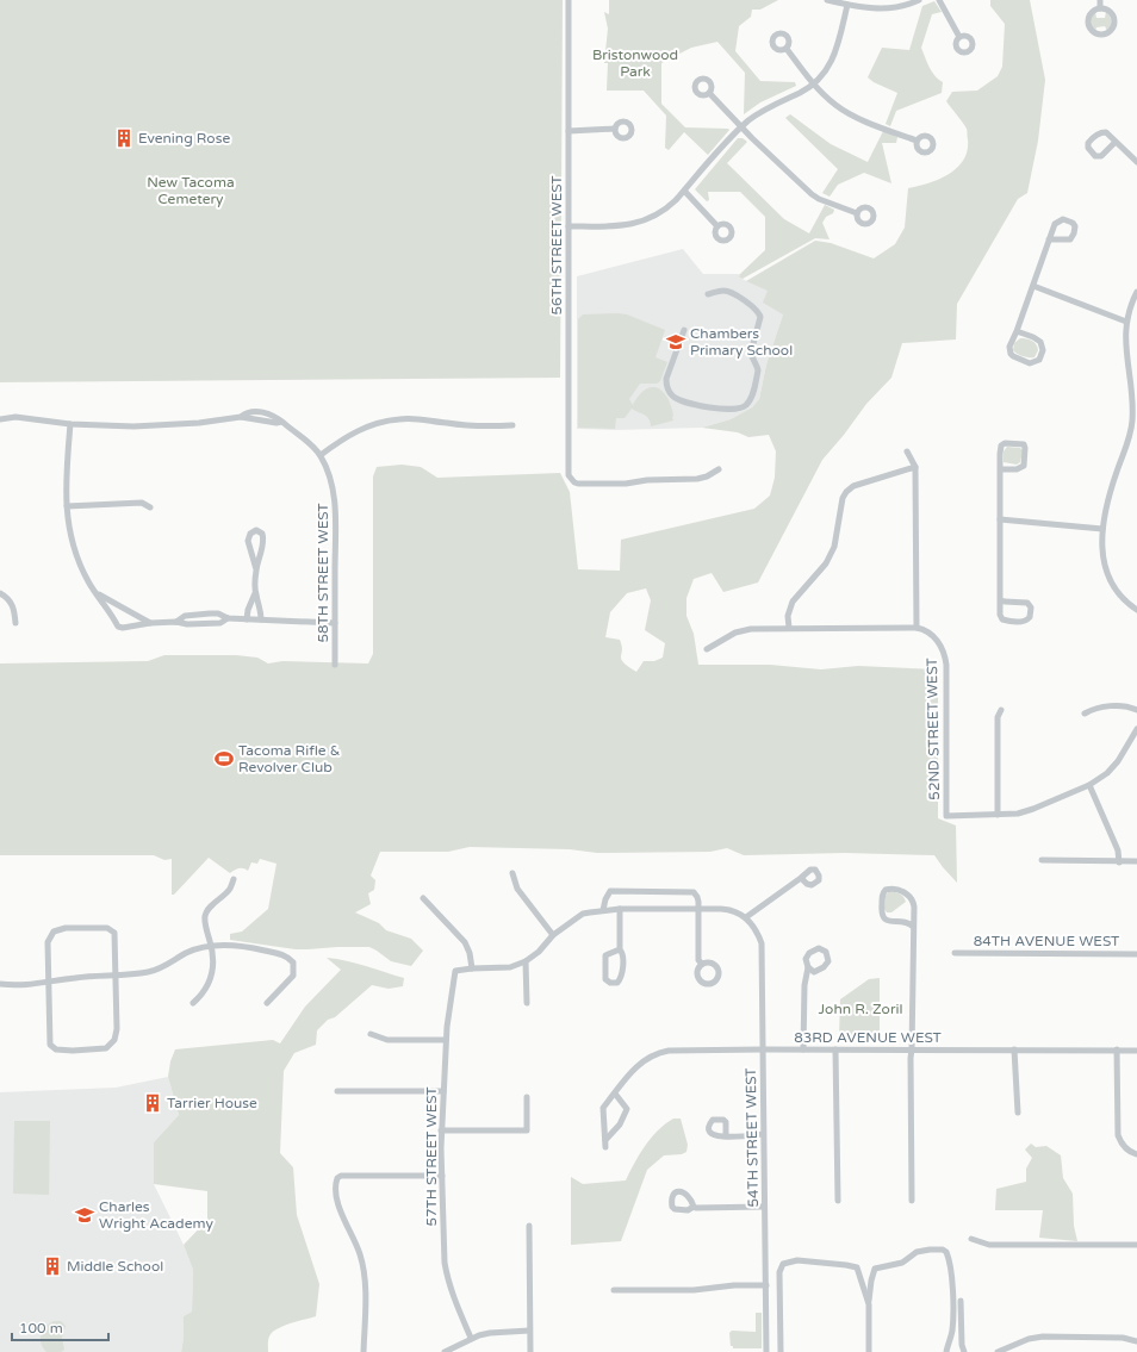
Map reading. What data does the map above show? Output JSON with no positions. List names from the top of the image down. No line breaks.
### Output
{"streets":{"street":["56TH STREET WEST","58TH STREET WEST","52ND STREET WEST","84TH AVENUE WEST","83RD AVENUE WEST","54TH STREET WEST","57TH STREET WEST"]},"crossings":[["83RD AVENUE WEST","54TH STREET WEST"]],"parks":["Bristonwood Park","New Tacoma Cemetery","John R. Zoril"],"places":{"building":["Evening Rose","Tarrier House","Middle School"],"school or university":["Chambers Primary School","Charles Wright Academy"],"sports":["Tacoma Rifle & Revolver Club"]},"scale_bar":"100 m"}
